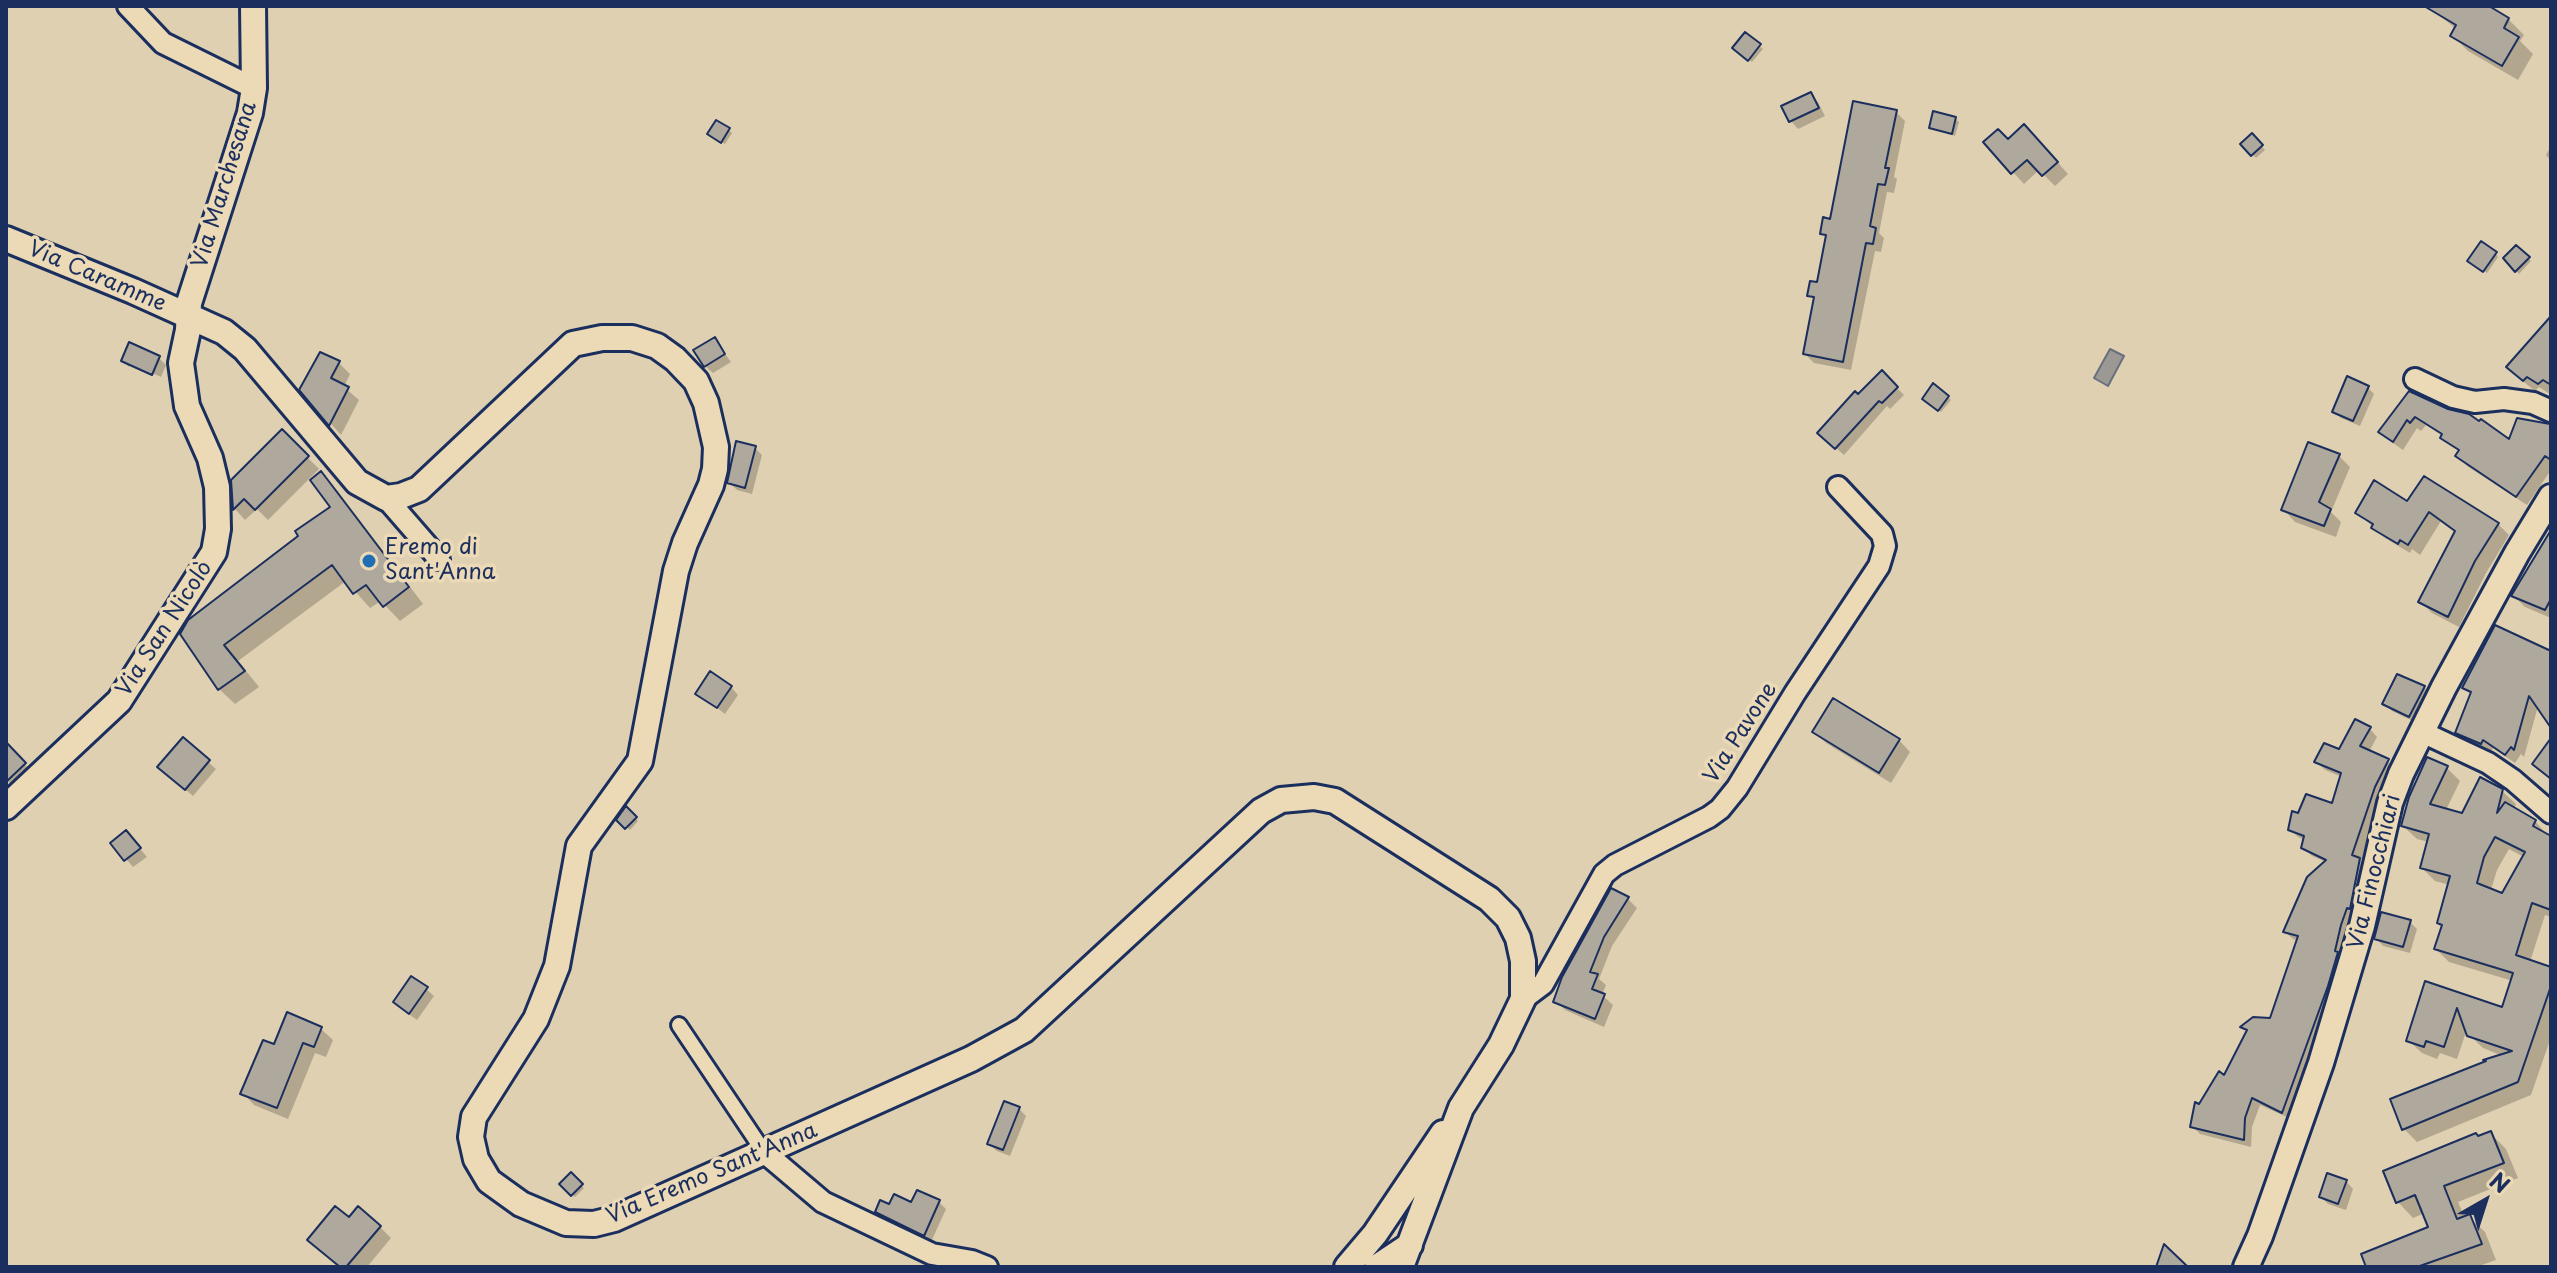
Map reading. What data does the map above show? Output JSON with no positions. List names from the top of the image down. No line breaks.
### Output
{"streets":{"street":["Via Marchesana","Via Caramme","Via San Nicolò","Via Pavone","Via Finocchiari","Via Eremo Sant'Anna"]},"crossings":[["Via Marchesana","Via Caramme"],["Via Marchesana","Via San Nicolò"],["Via Caramme","Via San Nicolò"],["Via Pavone","Via Eremo Sant'Anna"]],"places":["Eremo di Sant'Anna"],"north":"top right"}
